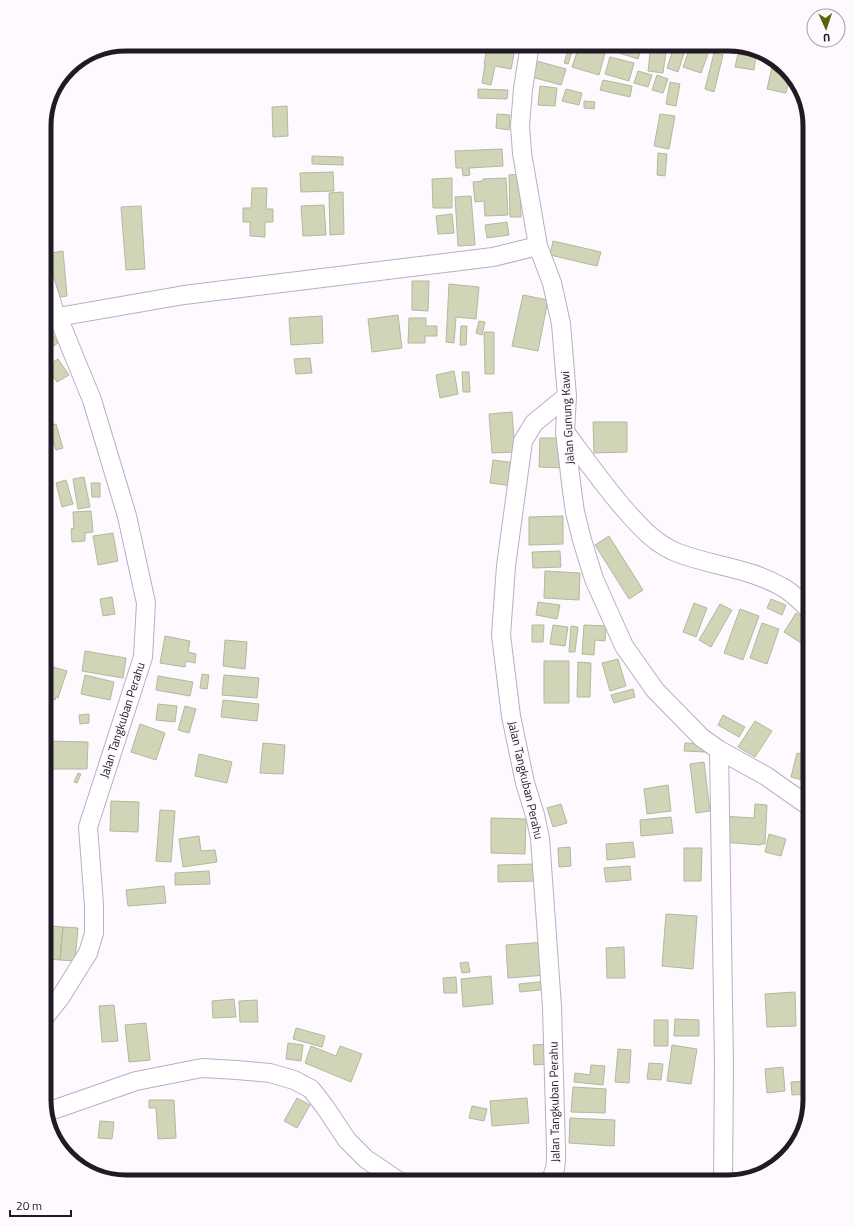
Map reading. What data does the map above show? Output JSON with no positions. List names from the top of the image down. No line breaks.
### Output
{"streets":{"street":["Jalan Gunung Kawi","Jalan Tangkuban Perahu"]},"crossings":[["Jalan Gunung Kawi","Jalan Tangkuban Perahu"]],"scale_bar":"20 m","north":"bottom"}
